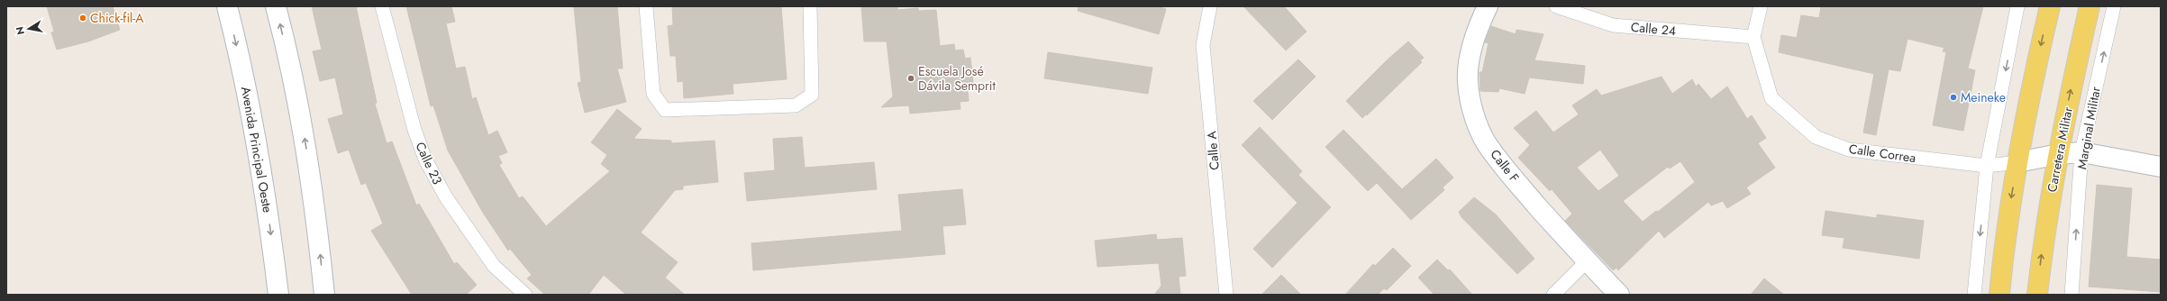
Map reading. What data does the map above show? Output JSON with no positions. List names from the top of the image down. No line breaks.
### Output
{"streets":{"main road":["Avenida Principal Oeste","Carretera Militar","Calle F"],"street":["Calle 24","Marginal Militar","Calle A","Calle Correa","Calle 23"]},"crossings":[["Calle 24","Calle Correa"]],"places":["Chick-fil-A","Escuela José Dávila Semprit","Meineke"],"north":"left"}
